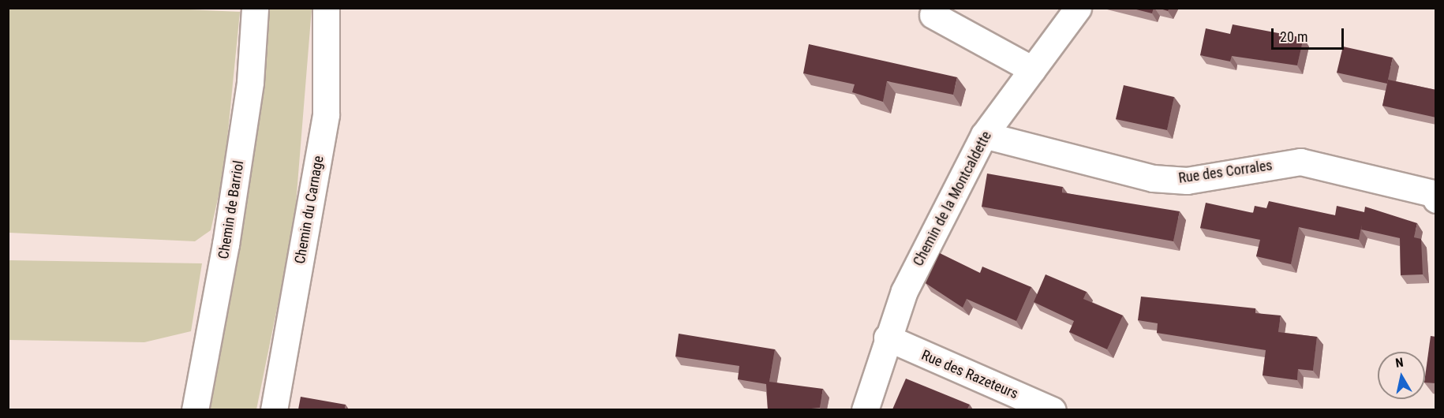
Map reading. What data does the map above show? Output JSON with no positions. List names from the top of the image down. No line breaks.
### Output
{"streets":{"street":["Rue des Corrales","Chemin de la Montcaldette","Chemin de Barriol","Chemin du Carnage","Rue des Razeteurs"]},"crossings":[["Rue des Corrales","Chemin de la Montcaldette"],["Chemin de la Montcaldette","Rue des Razeteurs"]],"scale_bar":"20 m","north":"top"}
